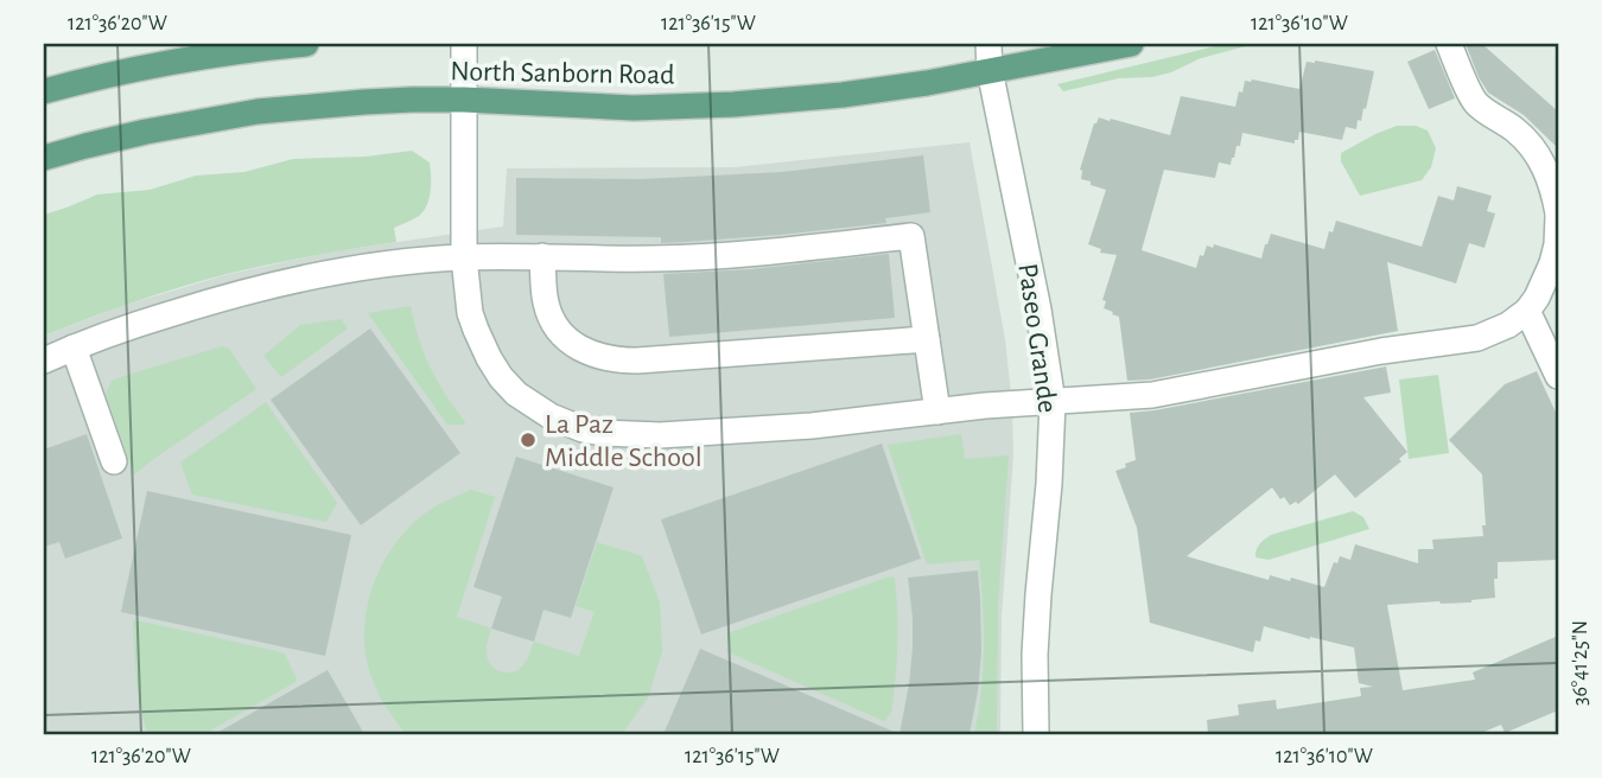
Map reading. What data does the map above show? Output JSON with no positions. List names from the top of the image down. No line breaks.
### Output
{"streets":{"main road":["North Sanborn Road"],"street":["Paseo Grande"]},"crossings":[["North Sanborn Road","Paseo Grande"]],"places":["La Paz Middle School"],"coordinates":["121°36'20\"W","121°36'15\"W","121°36'10\"W","36°41'25\"N"]}
